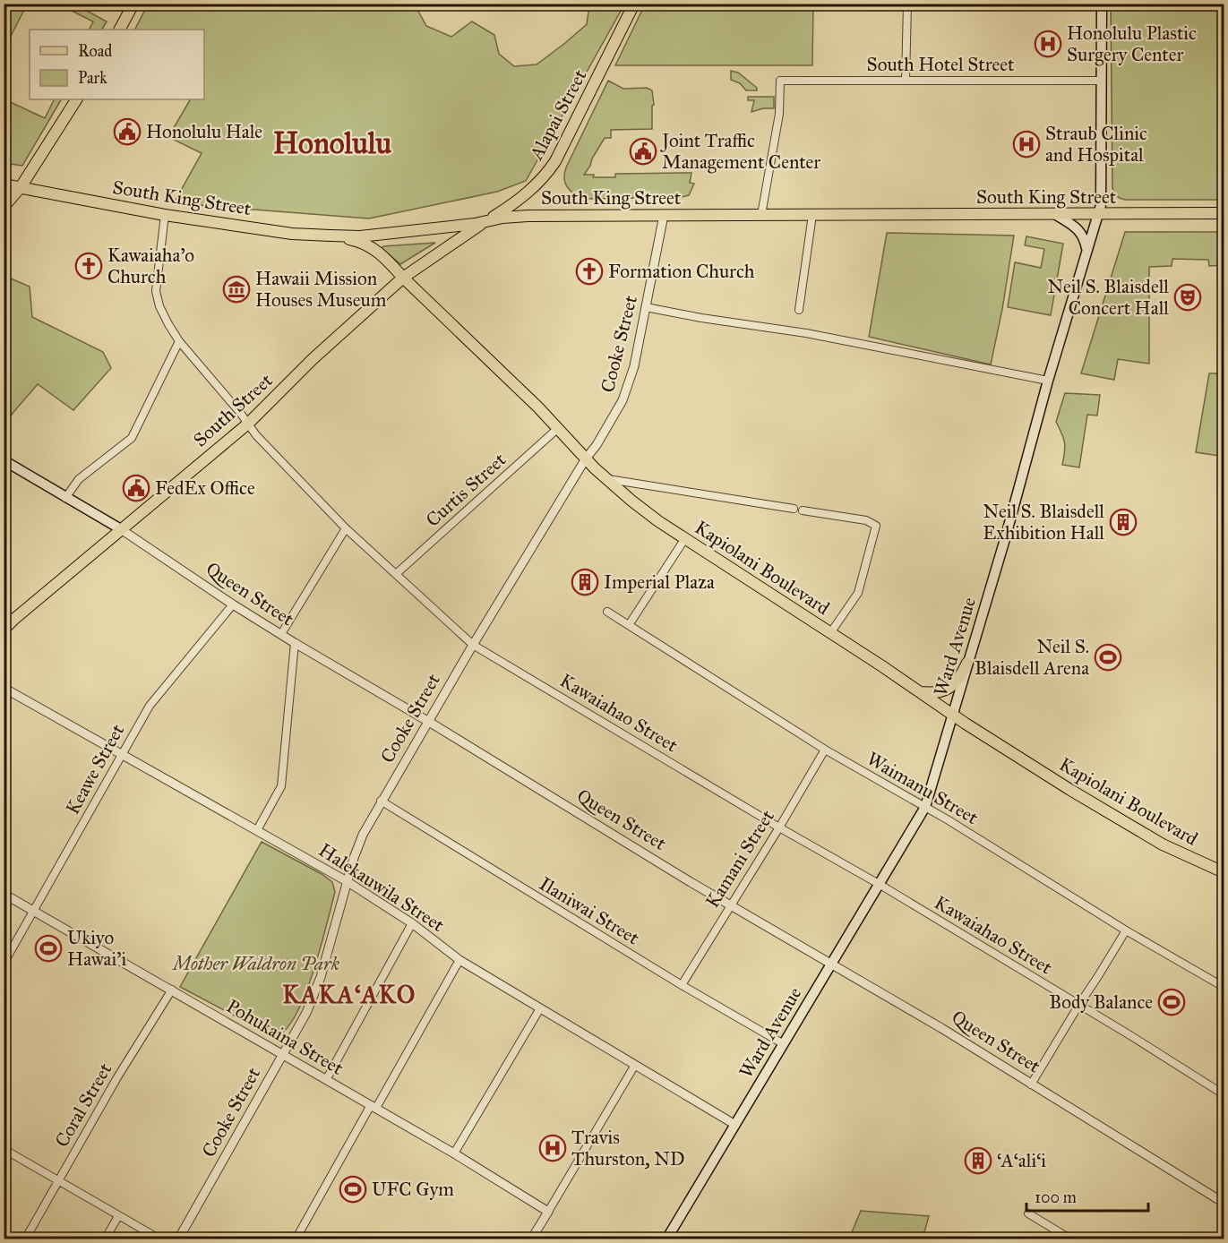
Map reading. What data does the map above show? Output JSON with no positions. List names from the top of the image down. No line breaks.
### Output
{"streets":{"main road":["Alapai Street","South King Street","South Street","Kapiolani Boulevard","Queen Street","Ward Avenue"],"street":["South Hotel Street","Cooke Street","Curtis Street","Kawaiahao Street","Keawe Street","Waimanu Street","Kamani Street","Halekauwila Street","Ilaniwai Street","Pohukaina Street","Coral Street"]},"crossings":[["South Hotel Street","South King Street"],["South Hotel Street","Ward Avenue"],["Alapai Street","South King Street"],["Alapai Street","South Street"],["South King Street","Cooke Street"],["South King Street","South Street"],["South King Street","Kapiolani Boulevard"],["South King Street","Ward Avenue"],["South King Street","Kawaiahao Street"],["Cooke Street","Kapiolani Boulevard"],["Cooke Street","Queen Street"],["Cooke Street","Kawaiahao Street"],["Cooke Street","Halekauwila Street"],["Cooke Street","Ilaniwai Street"],["Cooke Street","Pohukaina Street"],["South Street","Kapiolani Boulevard"],["South Street","Queen Street"],["South Street","Kawaiahao Street"],["Curtis Street","Kapiolani Boulevard"],["Curtis Street","Kawaiahao Street"],["Kapiolani Boulevard","Ward Avenue"],["Queen Street","Ward Avenue"],["Queen Street","Keawe Street"],["Queen Street","Kamani Street"],["Ward Avenue","Kawaiahao Street"],["Ward Avenue","Waimanu Street"],["Ward Avenue","Halekauwila Street"],["Ward Avenue","Ilaniwai Street"],["Kawaiahao Street","Kamani Street"],["Keawe Street","Halekauwila Street"],["Keawe Street","Pohukaina Street"],["Waimanu Street","Kamani Street"],["Kamani Street","Ilaniwai Street"],["Pohukaina Street","Coral Street"]],"districts":["Honolulu","KAKA‘AKO"],"parks":["Mother Waldron Park"],"places":{"hospital":["Honolulu Plastic Surgery Center","Straub Clinic and Hospital","Travis Thurston, ND"],"public building":["Honolulu Hale","Joint Traffic Management Center","FedEx Office"],"church":["Kawaiaha'o Church","Formation Church"],"museum":["Hawaii Mission Houses Museum"],"theatre":["Neil S. Blaisdell Concert Hall"],"building":["Neil S. Blaisdell Exhibition Hall","Imperial Plaza","‘A‘ali‘i"],"sports":["Neil S. Blaisdell Arena","Ukiyo Hawai'i","Body Balance","UFC Gym"]},"legend":["Road","Park"],"scale_bar":"100 m"}
